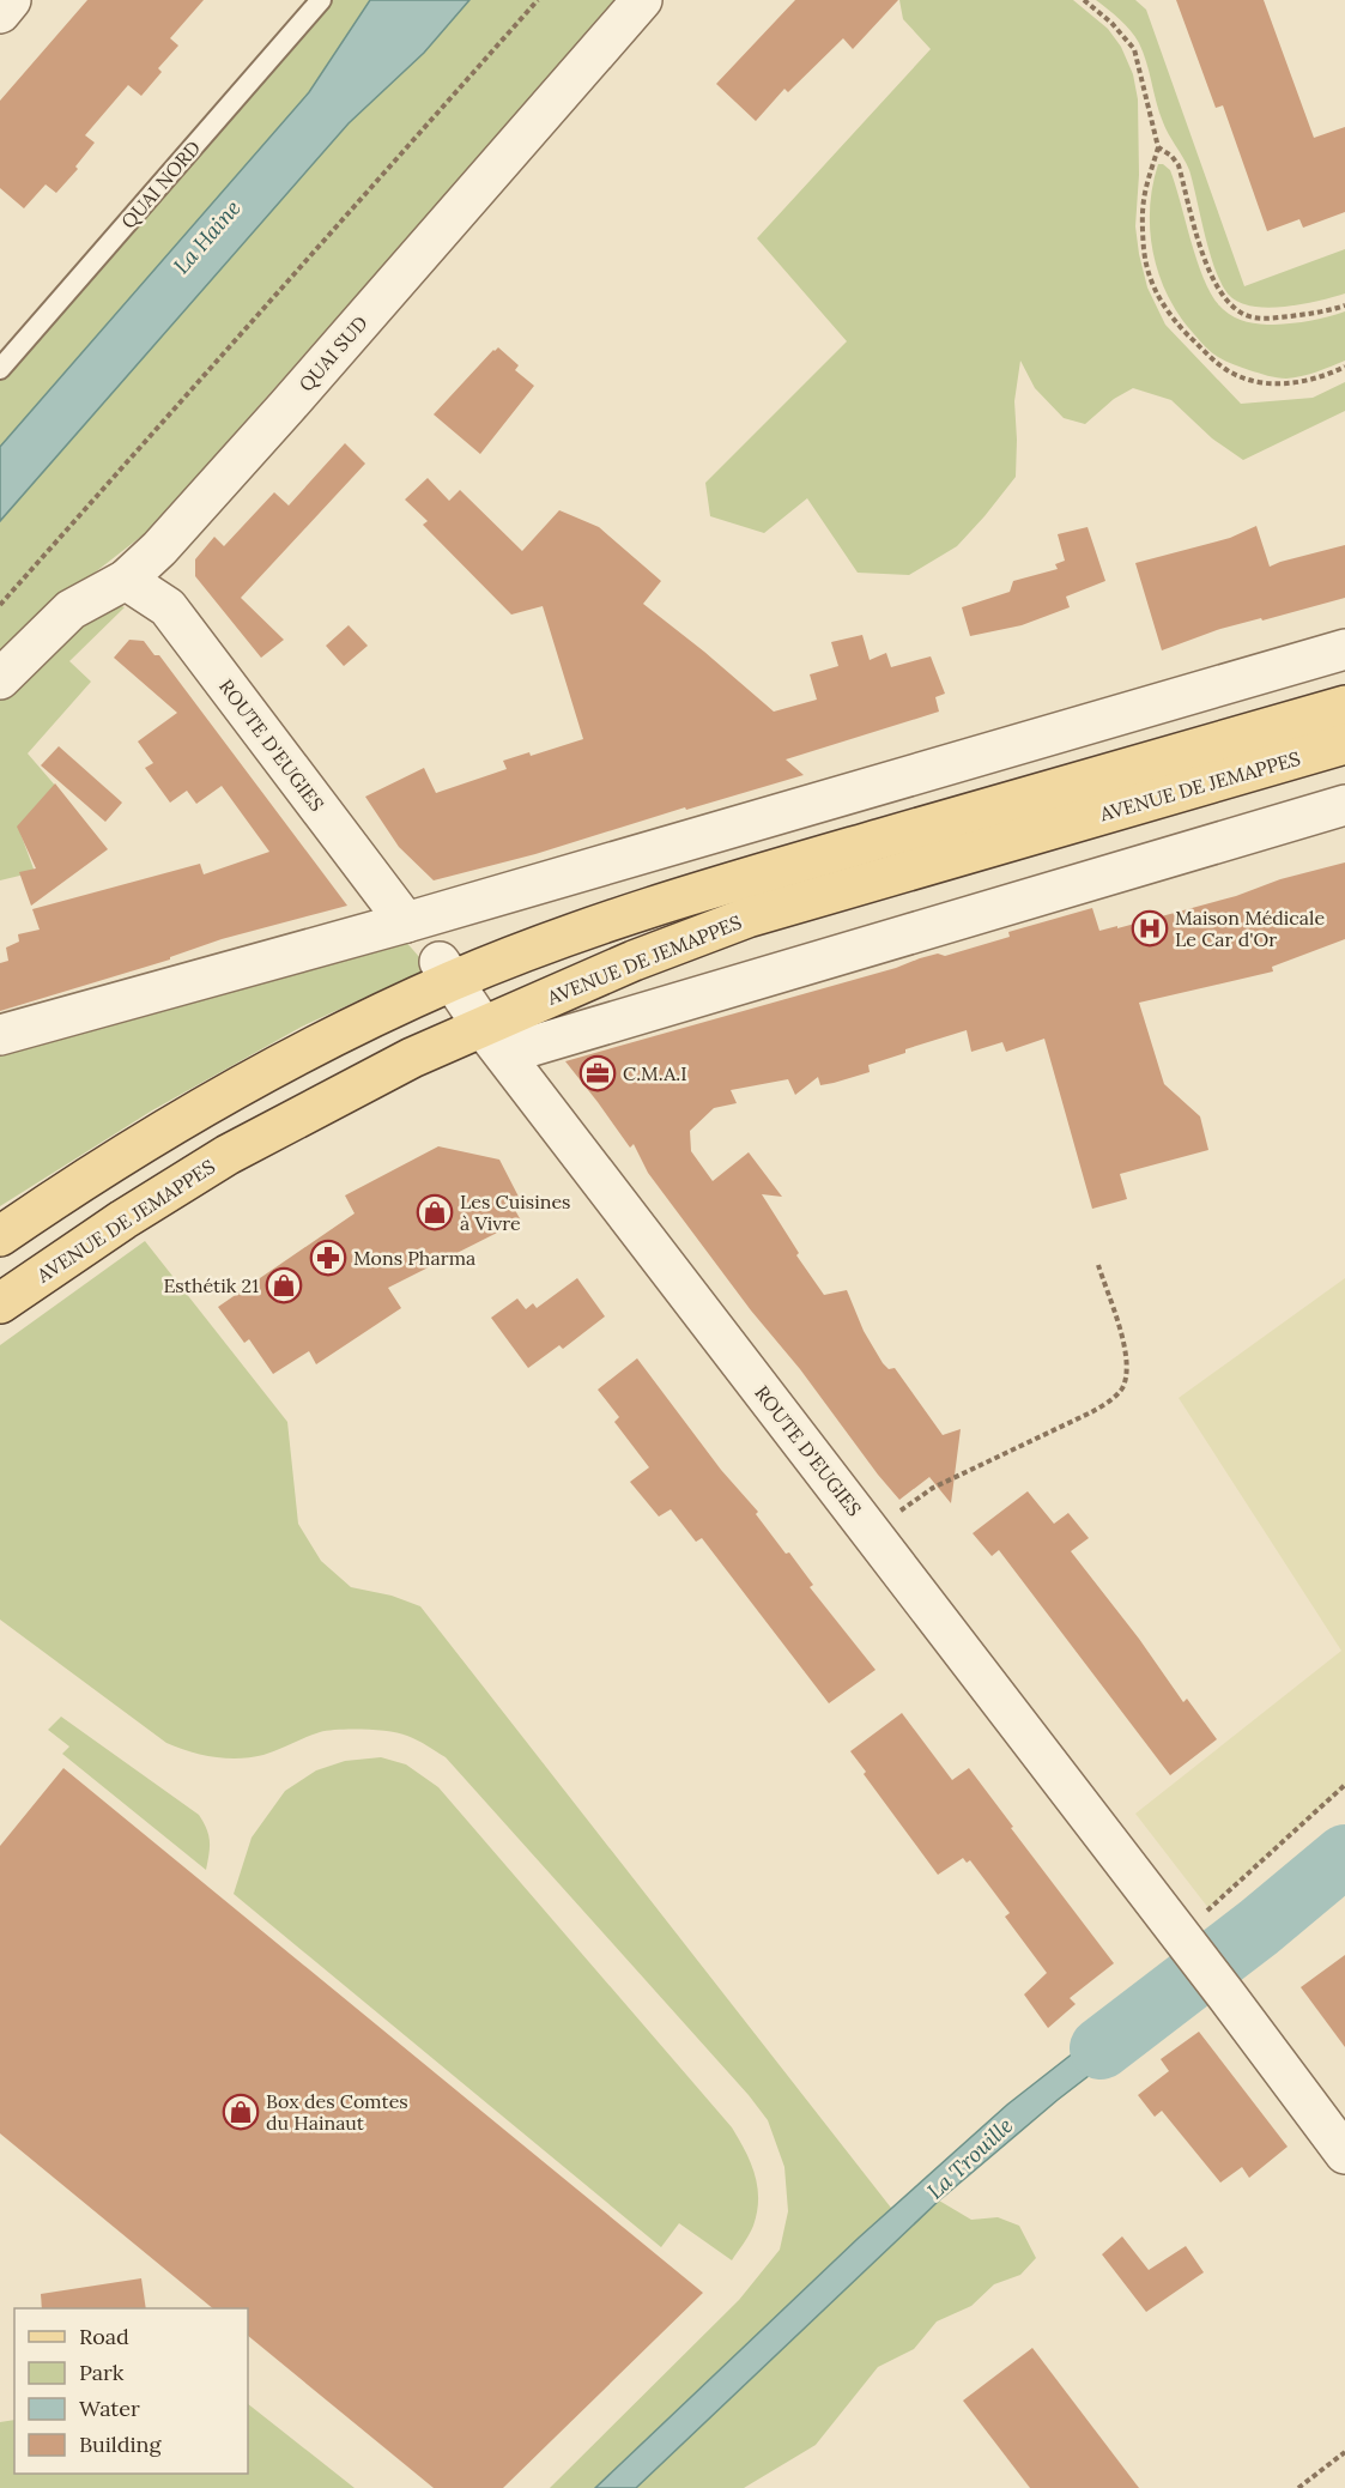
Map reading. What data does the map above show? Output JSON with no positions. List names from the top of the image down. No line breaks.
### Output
{"streets":{"main road":["AVENUE DE JEMAPPES"],"street":["QUAI SUD","ROUTE D'EUGIES"],"lane":["QUAI NORD"]},"crossings":[["QUAI SUD","ROUTE D'EUGIES"],["ROUTE D'EUGIES","AVENUE DE JEMAPPES"]],"water":["La Haine","La Trouille"],"places":{"hospital":["Maison Médicale Le Car d'Or"],"office":["C.M.A.I"],"shop":["Les Cuisines à Vivre","Esthétik 21","Box des Comtes du Hainaut"],"pharmacy":["Mons Pharma"]},"legend":["Road","Park","Water","Building"]}
